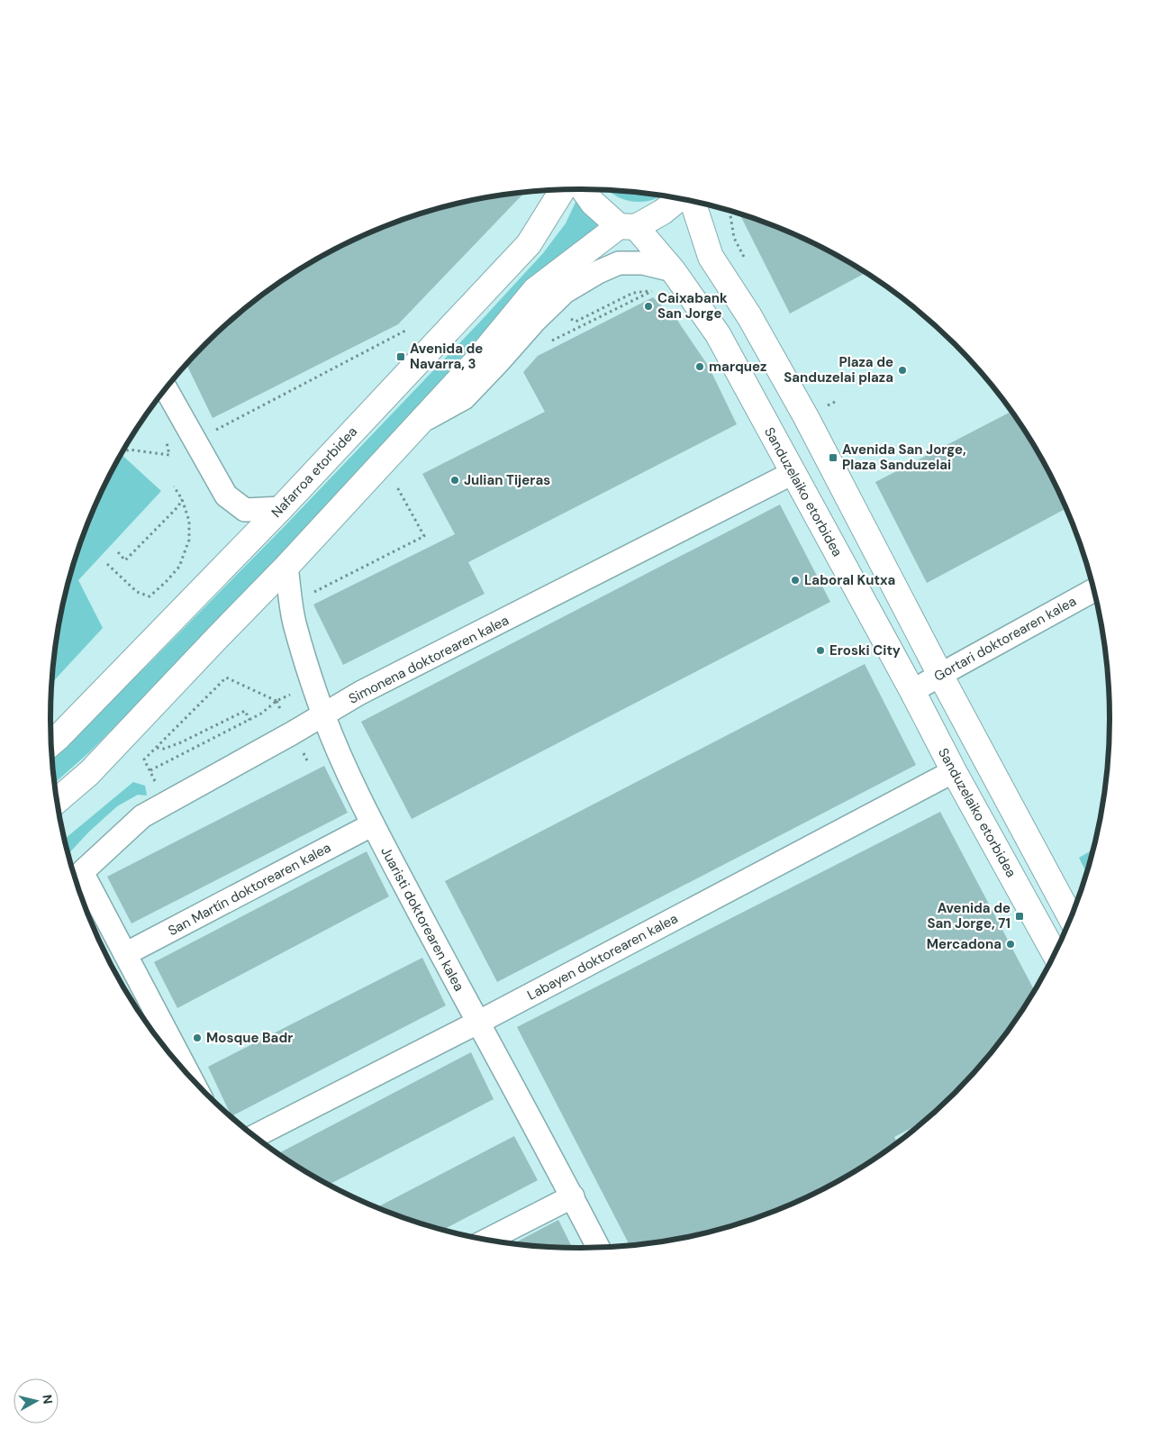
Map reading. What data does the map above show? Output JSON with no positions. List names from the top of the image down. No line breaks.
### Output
{"streets":{"main road":["Nafarroa etorbidea","Sanduzelaiko etorbidea"],"street":["Gortari doktorearen kalea","Simonena doktorearen kalea","San Martín doktorearen kalea","Juaristi doktorearen kalea","Labayen doktorearen kalea"]},"crossings":[["Sanduzelaiko etorbidea","Gortari doktorearen kalea"],["Sanduzelaiko etorbidea","Simonena doktorearen kalea"],["Sanduzelaiko etorbidea","Labayen doktorearen kalea"],["Simonena doktorearen kalea","San Martín doktorearen kalea"],["Simonena doktorearen kalea","Juaristi doktorearen kalea"],["San Martín doktorearen kalea","Juaristi doktorearen kalea"],["Juaristi doktorearen kalea","Labayen doktorearen kalea"]],"places":{"other":["Caixabank San Jorge","marquez","Plaza de Sanduzelai plaza","Julian Tijeras","Laboral Kutxa","Eroski City","Mercadona","Mosque Badr"],"transit":["Avenida de Navarra, 3","Avenida San Jorge, Plaza Sanduzelai","Avenida de San Jorge, 71"]},"north":"right"}
